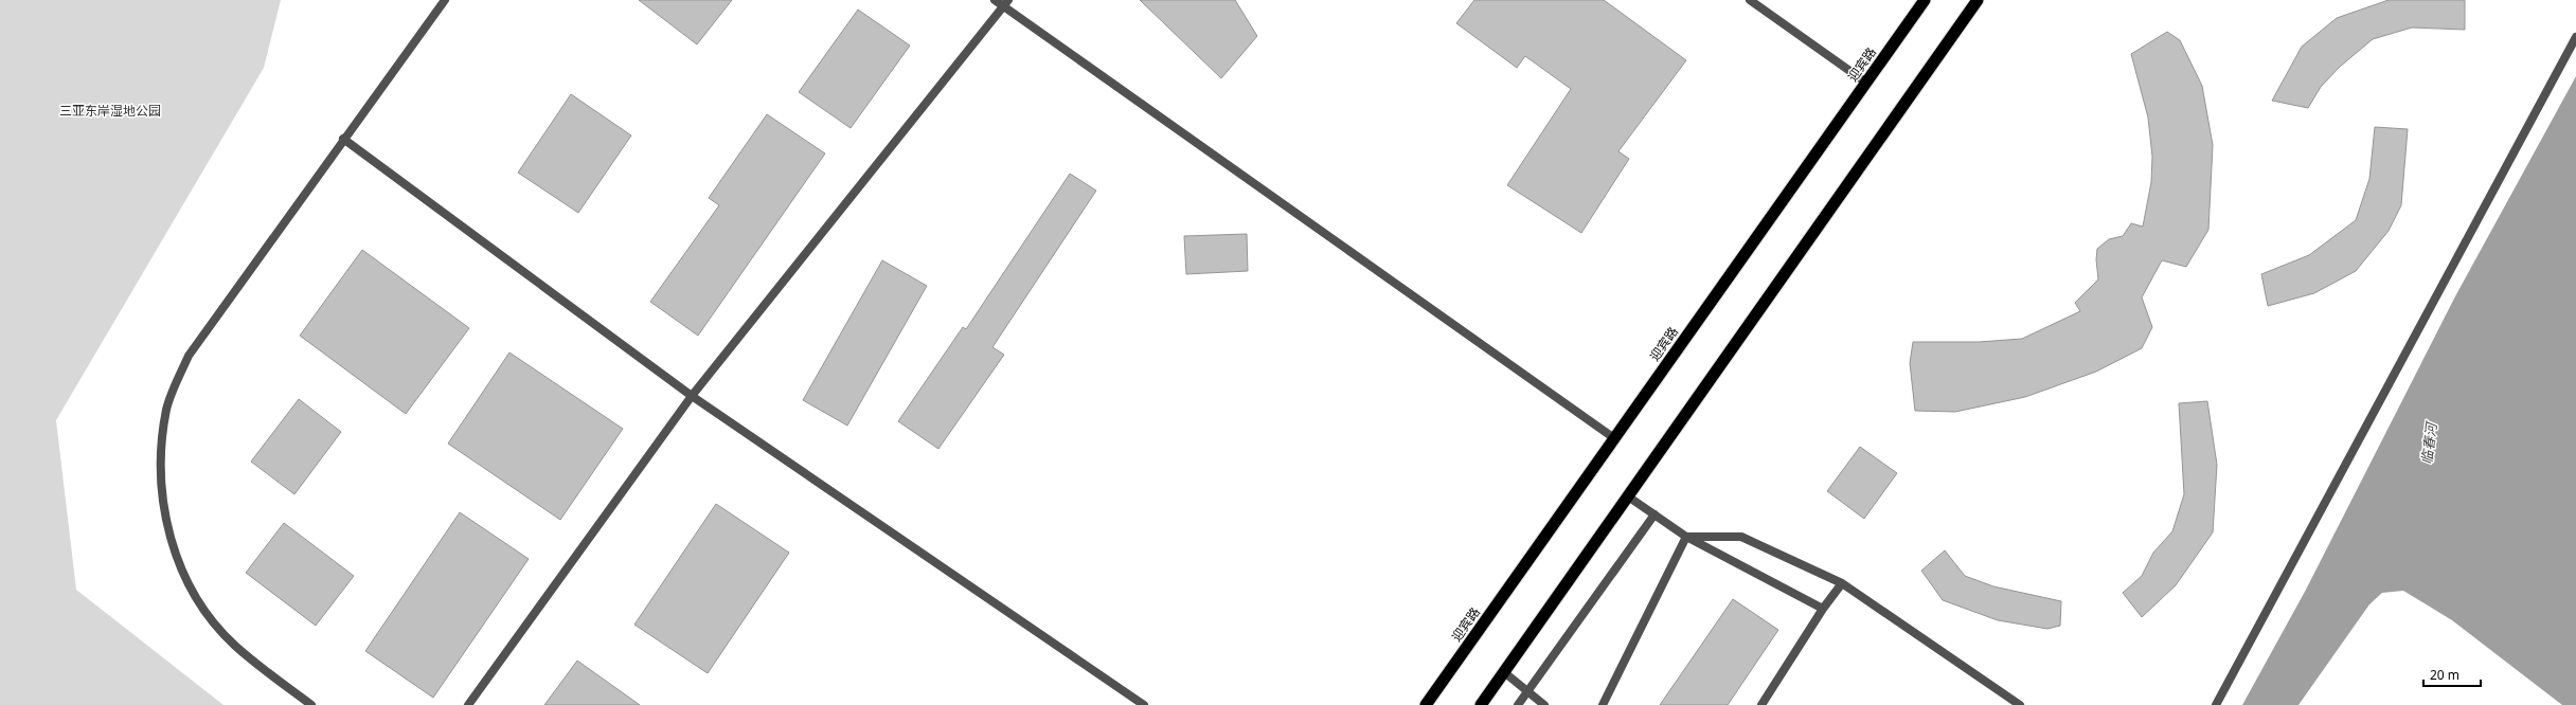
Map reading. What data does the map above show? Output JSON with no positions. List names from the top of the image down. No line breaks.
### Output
{"streets":{"highway":["迎宾路"]},"water":["临春河"],"parks":["三亚东岸湿地公园"],"scale_bar":"20 m"}
